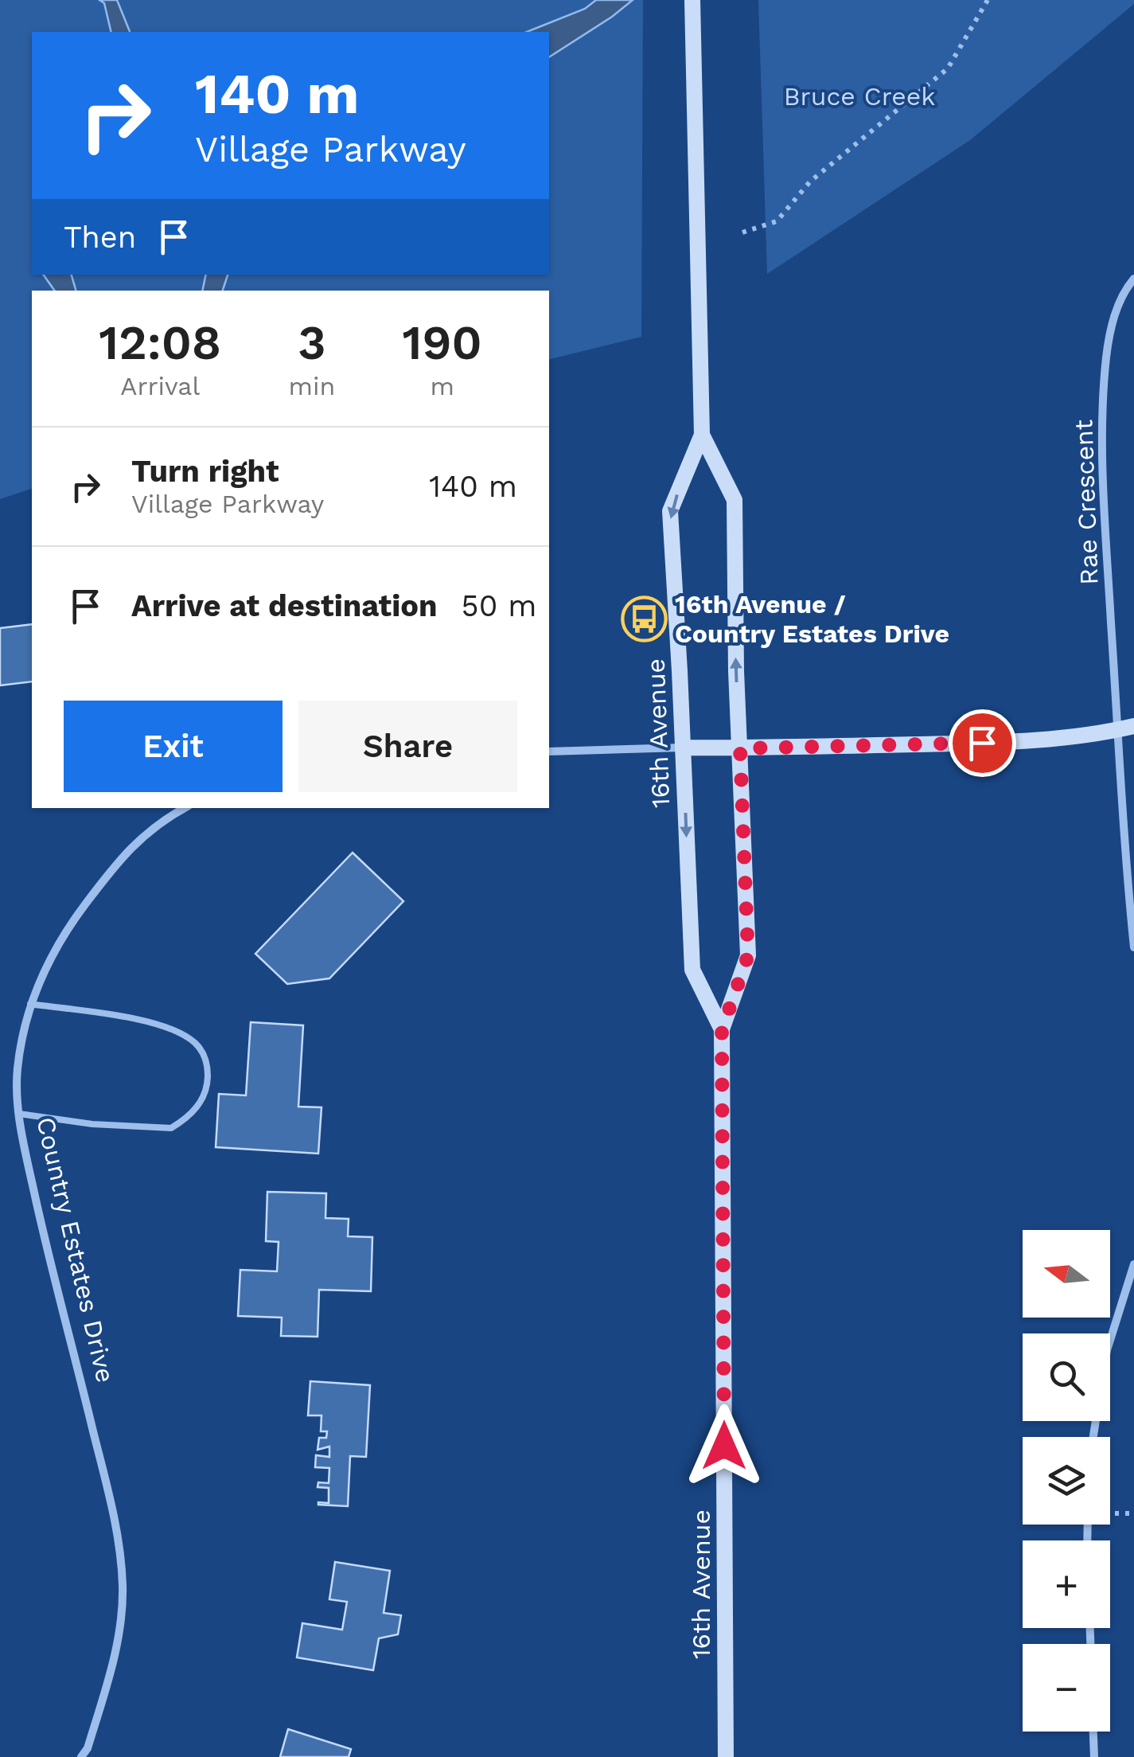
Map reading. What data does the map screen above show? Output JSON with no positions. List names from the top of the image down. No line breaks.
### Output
{"streets":{"main road":["16th Avenue"],"street":["Rae Crescent","Country Estates Drive"]},"parks":["Bruce Creek"],"places":{"bus stop":["16th Avenue / Country Estates Drive"]},"north":"left","page":{"turn":["140 m","Village Parkway"],"then":"Then","eta":["12:08","Arrival","3","min","190","m"],"list":[{"name":"Turn right","note":"Village Parkway","value":"140 m"},{"name":"Arrive at destination","value":"50 m"}],"buttons":["Exit","Share"],"map_buttons":["+","−"]}}
